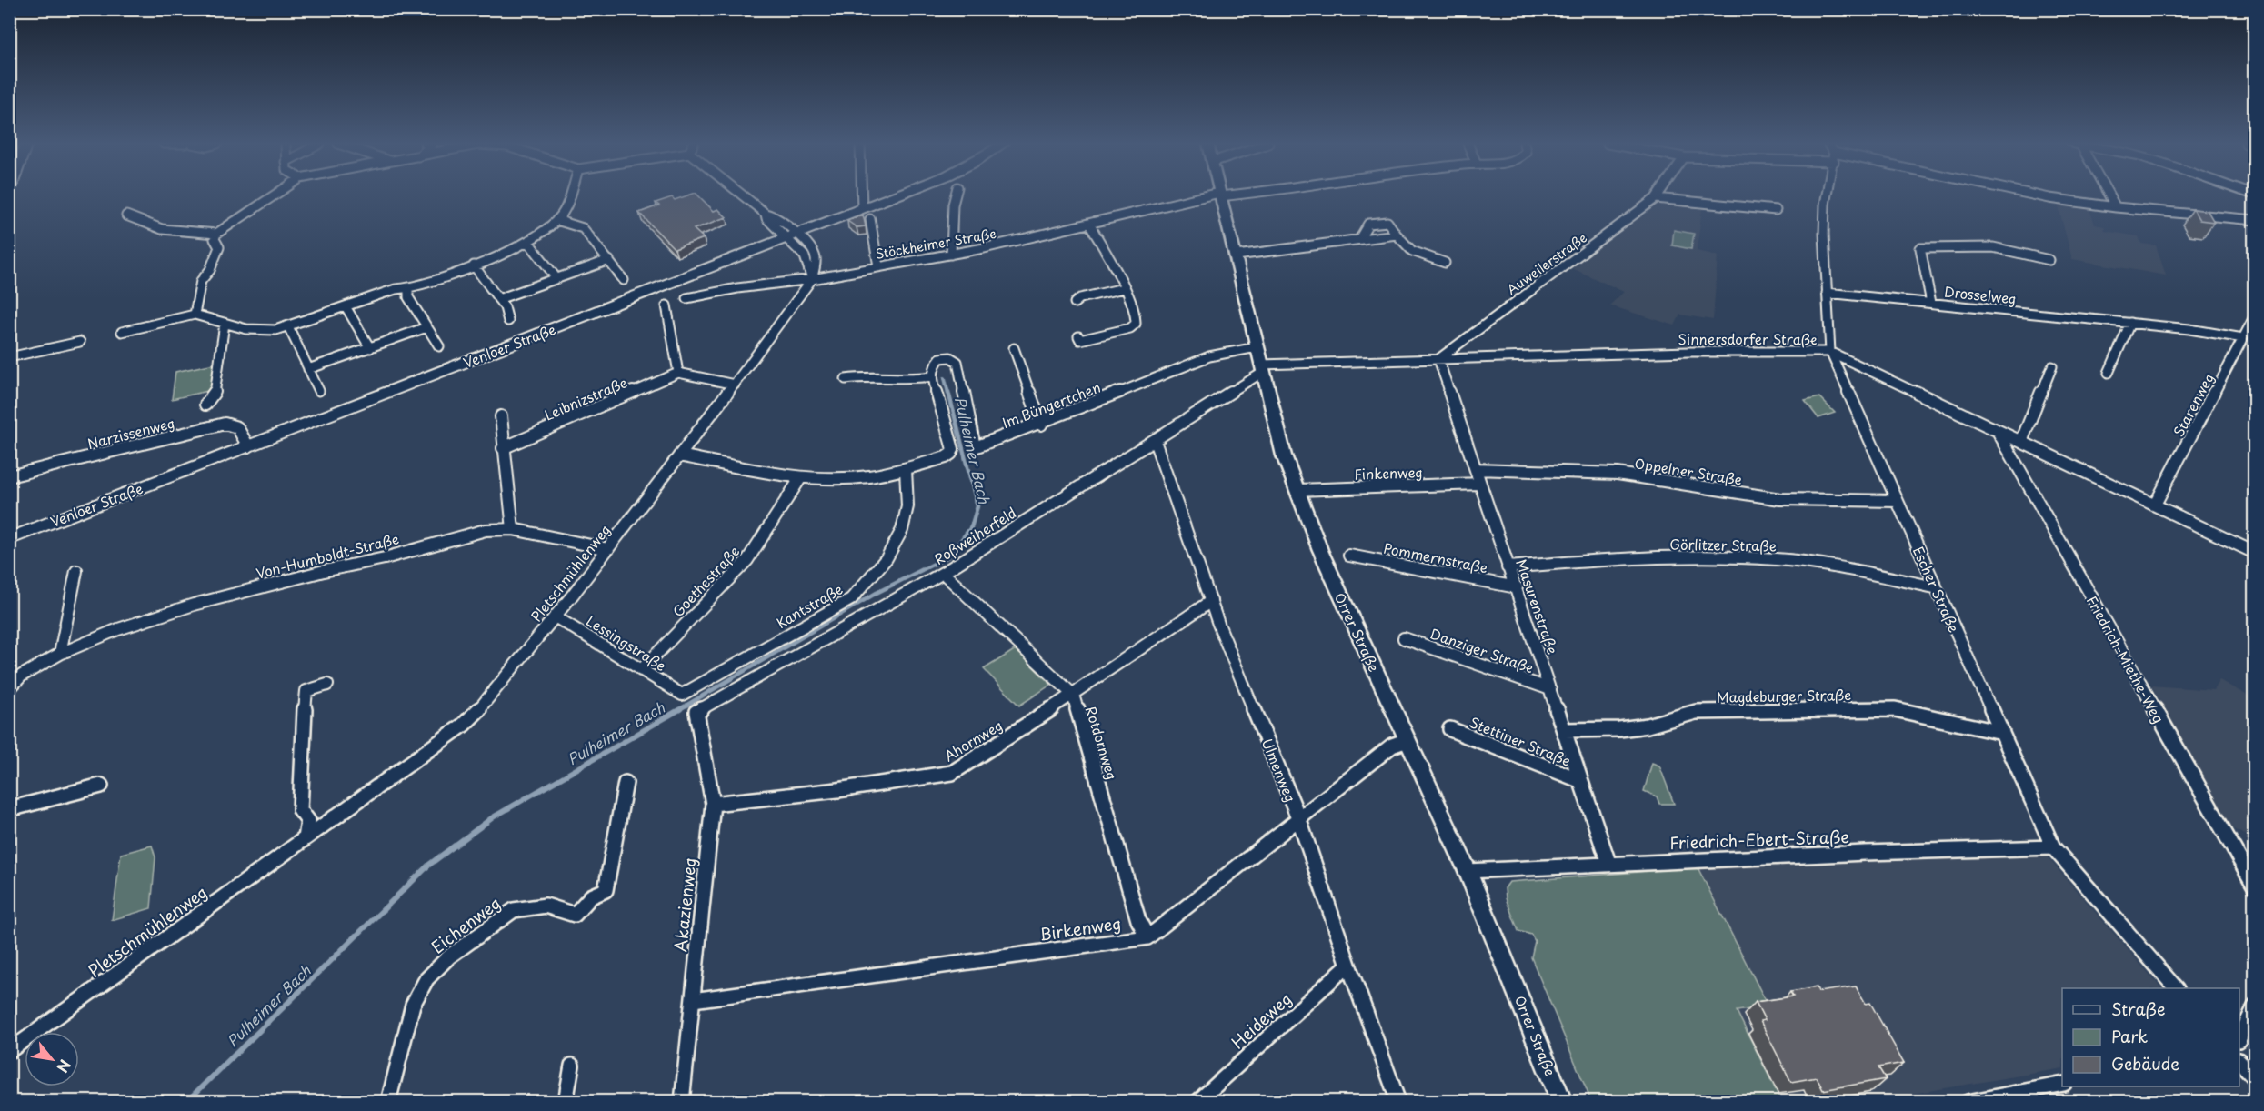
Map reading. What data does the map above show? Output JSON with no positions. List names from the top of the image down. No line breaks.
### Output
{"streets":{"main road":["Venloer Straße"],"street":["Stöckheimer Straße","Auweilerstraße","Drosselweg","Sinnersdorfer Straße","Leibnizstraße","Im Büngertchen","Starenweg","Narzissenweg","Oppelner Straße","Finkenweg","Roßweiherfeld","Görlitzer Straße","Von-Humboldt-Straße","Pommernstraße","Pletschmühlenweg","Goethestraße","Escher Straße","Kantstraße","Masurenstraße","Orrer Straße","Lessingstraße","Danziger Straße","Friedrich-Miethe-Weg","Magdeburger Straße","Ahornweg","Stettiner Straße","Rotdornweg","Ulmenweg","Friedrich-Ebert-Straße","Akazienweg","Eichenweg","Birkenweg","Heideweg"]},"crossings":[["Stöckheimer Straße","Pletschmühlenweg"],["Auweilerstraße","Sinnersdorfer Straße"],["Auweilerstraße","Masurenstraße"],["Drosselweg","Starenweg"],["Drosselweg","Escher Straße"],["Sinnersdorfer Straße","Starenweg"],["Sinnersdorfer Straße","Roßweiherfeld"],["Sinnersdorfer Straße","Escher Straße"],["Sinnersdorfer Straße","Masurenstraße"],["Sinnersdorfer Straße","Orrer Straße"],["Sinnersdorfer Straße","Friedrich-Miethe-Weg"],["Venloer Straße","Narzissenweg"],["Im Büngertchen","Orrer Straße"],["Oppelner Straße","Escher Straße"],["Oppelner Straße","Masurenstraße"],["Finkenweg","Masurenstraße"],["Finkenweg","Orrer Straße"],["Roßweiherfeld","Orrer Straße"],["Roßweiherfeld","Rotdornweg"],["Roßweiherfeld","Ulmenweg"],["Roßweiherfeld","Akazienweg"],["Görlitzer Straße","Escher Straße"],["Görlitzer Straße","Masurenstraße"],["Von-Humboldt-Straße","Pletschmühlenweg"],["Pommernstraße","Masurenstraße"],["Pletschmühlenweg","Lessingstraße"],["Goethestraße","Lessingstraße"],["Escher Straße","Magdeburger Straße"],["Escher Straße","Friedrich-Ebert-Straße"],["Kantstraße","Lessingstraße"],["Masurenstraße","Danziger Straße"],["Masurenstraße","Magdeburger Straße"],["Masurenstraße","Stettiner Straße"],["Masurenstraße","Friedrich-Ebert-Straße"],["Orrer Straße","Friedrich-Ebert-Straße"],["Ahornweg","Rotdornweg"],["Ahornweg","Ulmenweg"],["Ahornweg","Akazienweg"],["Rotdornweg","Birkenweg"],["Ulmenweg","Heideweg"],["Akazienweg","Birkenweg"]],"water":["Pulheimer Bach"],"legend":["Straße","Park","Gebäude"],"north":"bottom right"}
